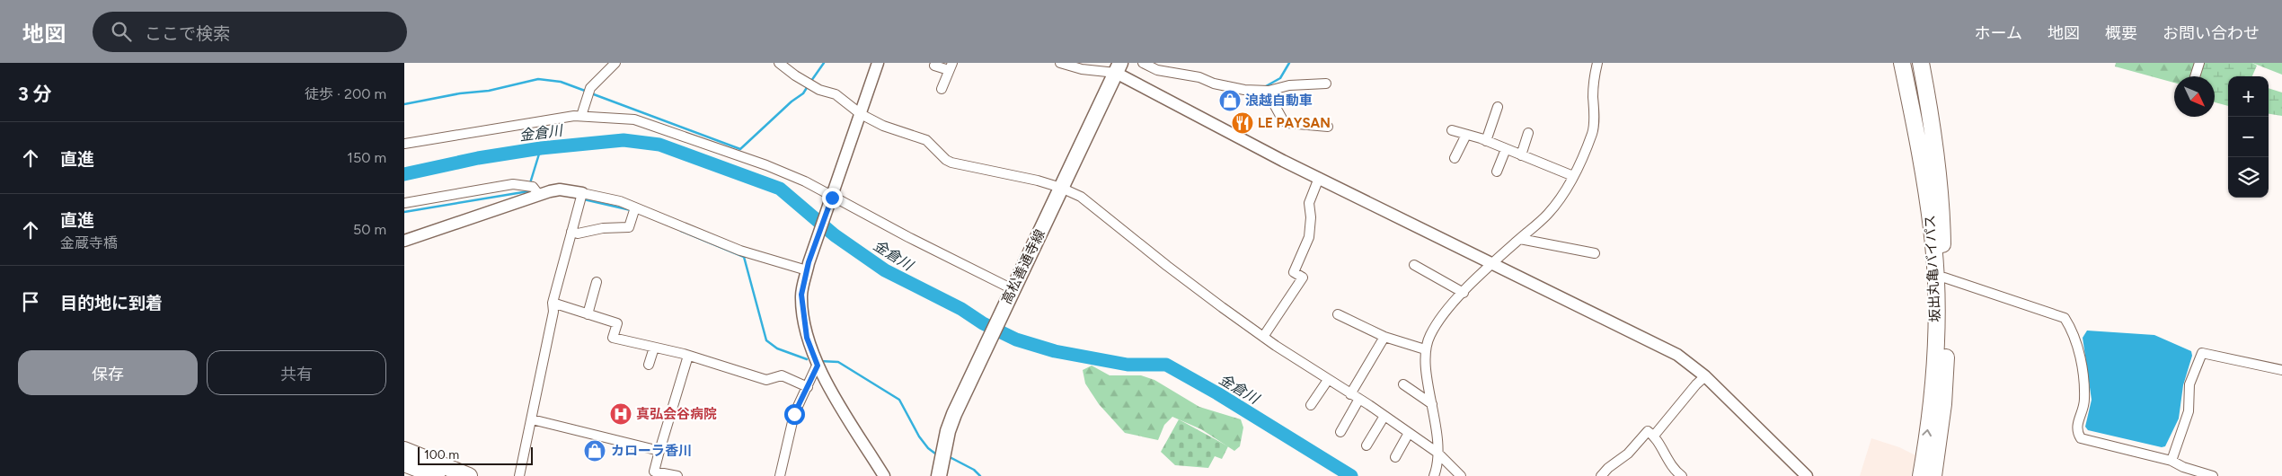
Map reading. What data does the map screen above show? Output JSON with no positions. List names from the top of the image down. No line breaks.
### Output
{"streets":{"highway":["坂出丸亀バイパス"],"main road":["高松善通寺線"]},"water":["金倉川"],"places":{"shop":["浪越自動車","カローラ香川"],"restaurant":["LE PAYSAN"],"hospital":["真弘会谷病院"]},"scale_bar":"100 m","north":"bottom right","page":{"header":"地図","search":"ここで検索","nav":["ホーム","地図","概要","お問い合わせ"],"heading":["3 分","徒歩 · 200 m"],"map_buttons":["+","−"],"list":[["直進","150 m"],["直進","金蔵寺橋","50 m"],"目的地に到着"],"buttons":["保存","共有"],"scale":"100 m"}}
